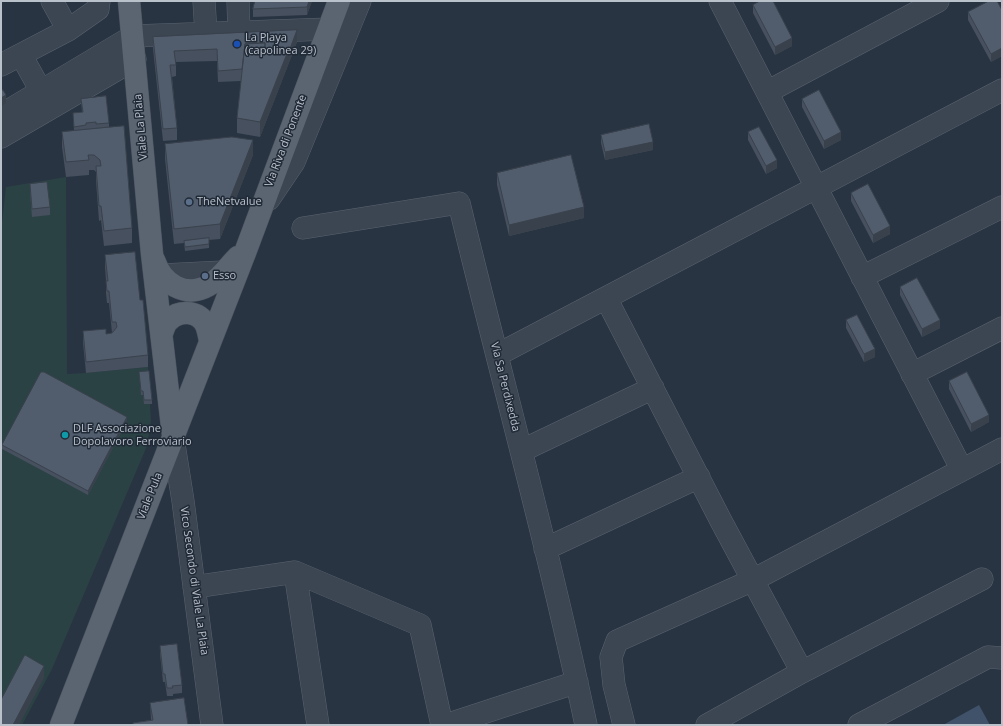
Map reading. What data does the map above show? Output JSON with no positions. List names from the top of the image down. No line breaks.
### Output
{"streets":{"main road":["Viale La Plaia","Via Riva di Ponente","Viale Pula"],"street":["Via Sa Perdixedda","Vico Secondo di Viale La Plaia"]},"crossings":[["Viale La Plaia","Via Riva di Ponente"],["Viale La Plaia","Viale Pula"],["Viale La Plaia","Vico Secondo di Viale La Plaia"],["Via Riva di Ponente","Viale Pula"],["Via Riva di Ponente","Vico Secondo di Viale La Plaia"],["Viale Pula","Vico Secondo di Viale La Plaia"]],"places":["La Playa (capolinea 29)","TheNetvalue","Esso","DLF Associazione Dopolavoro Ferroviario"]}
